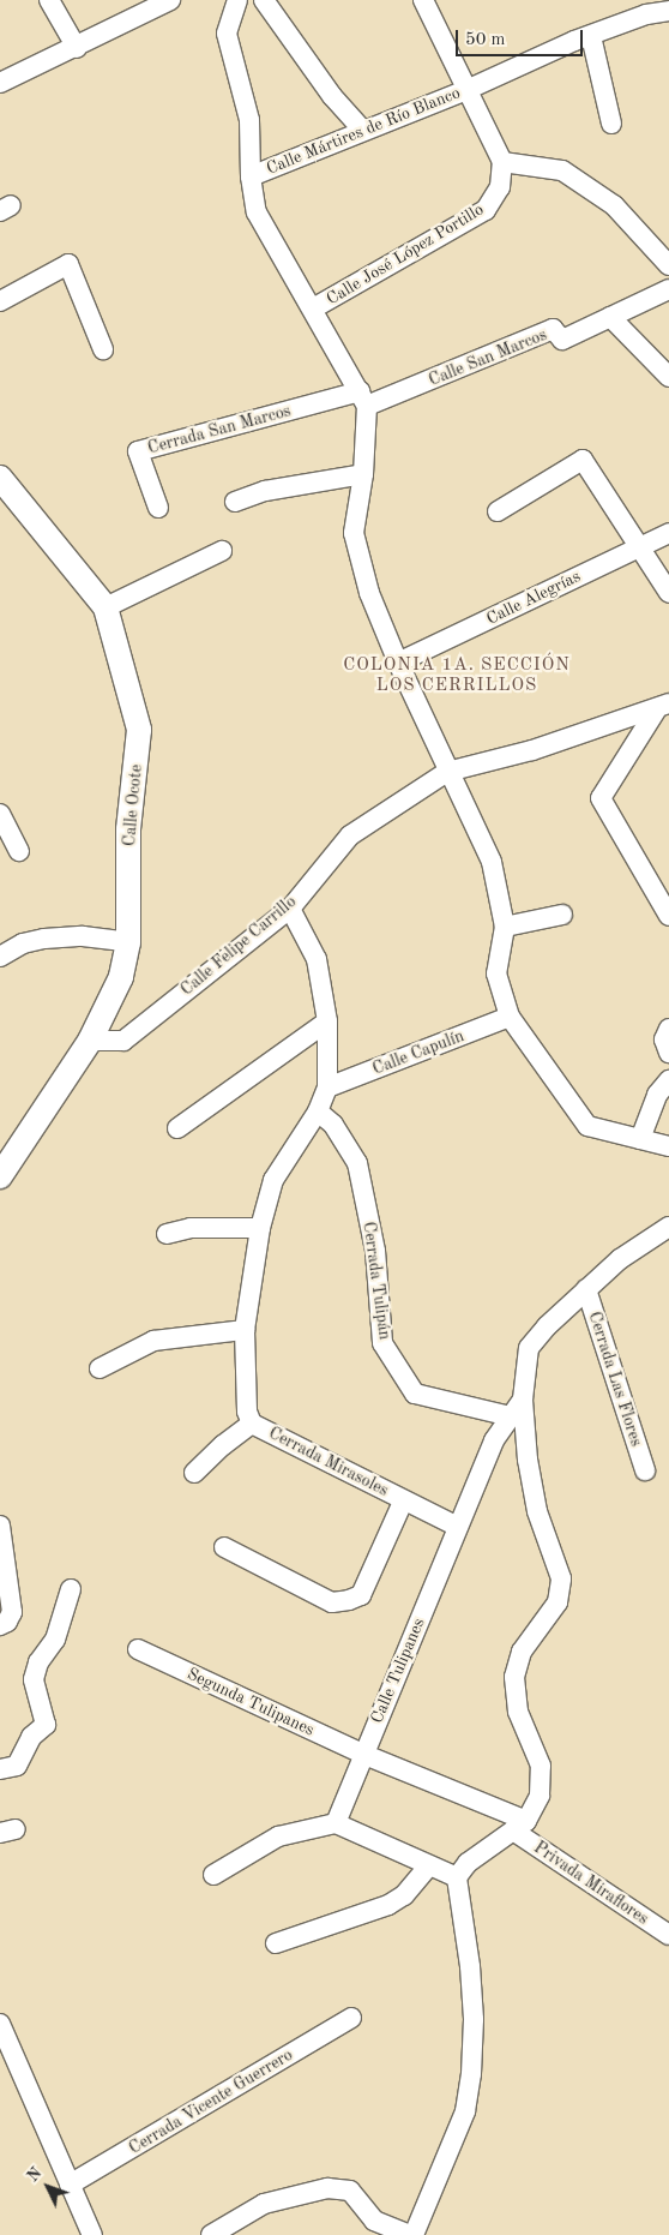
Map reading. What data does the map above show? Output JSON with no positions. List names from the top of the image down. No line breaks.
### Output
{"streets":{"street":["Calle Mártires de Río Blanco","Calle José López Portillo","Calle San Marcos","Cerrada San Marcos","Calle Alegrías","Calle Ocote","Calle Felipe Carrillo","Calle Capulín","Cerrada Tulipán","Cerrada Las Flores","Cerrada Mirasoles","Calle Tulipanes","Segunda Tulipanes","Privada Miraflores","Cerrada Vicente Guerrero"]},"crossings":[["Calle Mártires de Río Blanco","Calle José López Portillo"],["Calle Mártires de Río Blanco","Calle San Marcos"],["Calle Mártires de Río Blanco","Cerrada San Marcos"],["Calle San Marcos","Cerrada San Marcos"],["Calle Ocote","Calle Felipe Carrillo"],["Calle Capulín","Cerrada Mirasoles"],["Cerrada Tulipán","Cerrada Mirasoles"],["Cerrada Tulipán","Calle Tulipanes"],["Cerrada Mirasoles","Calle Tulipanes"],["Calle Tulipanes","Segunda Tulipanes"],["Segunda Tulipanes","Privada Miraflores"]],"districts":["COLONIA 1A. SECCIÓN LOS CERRILLOS"],"scale_bar":"50 m","north":"top left"}
